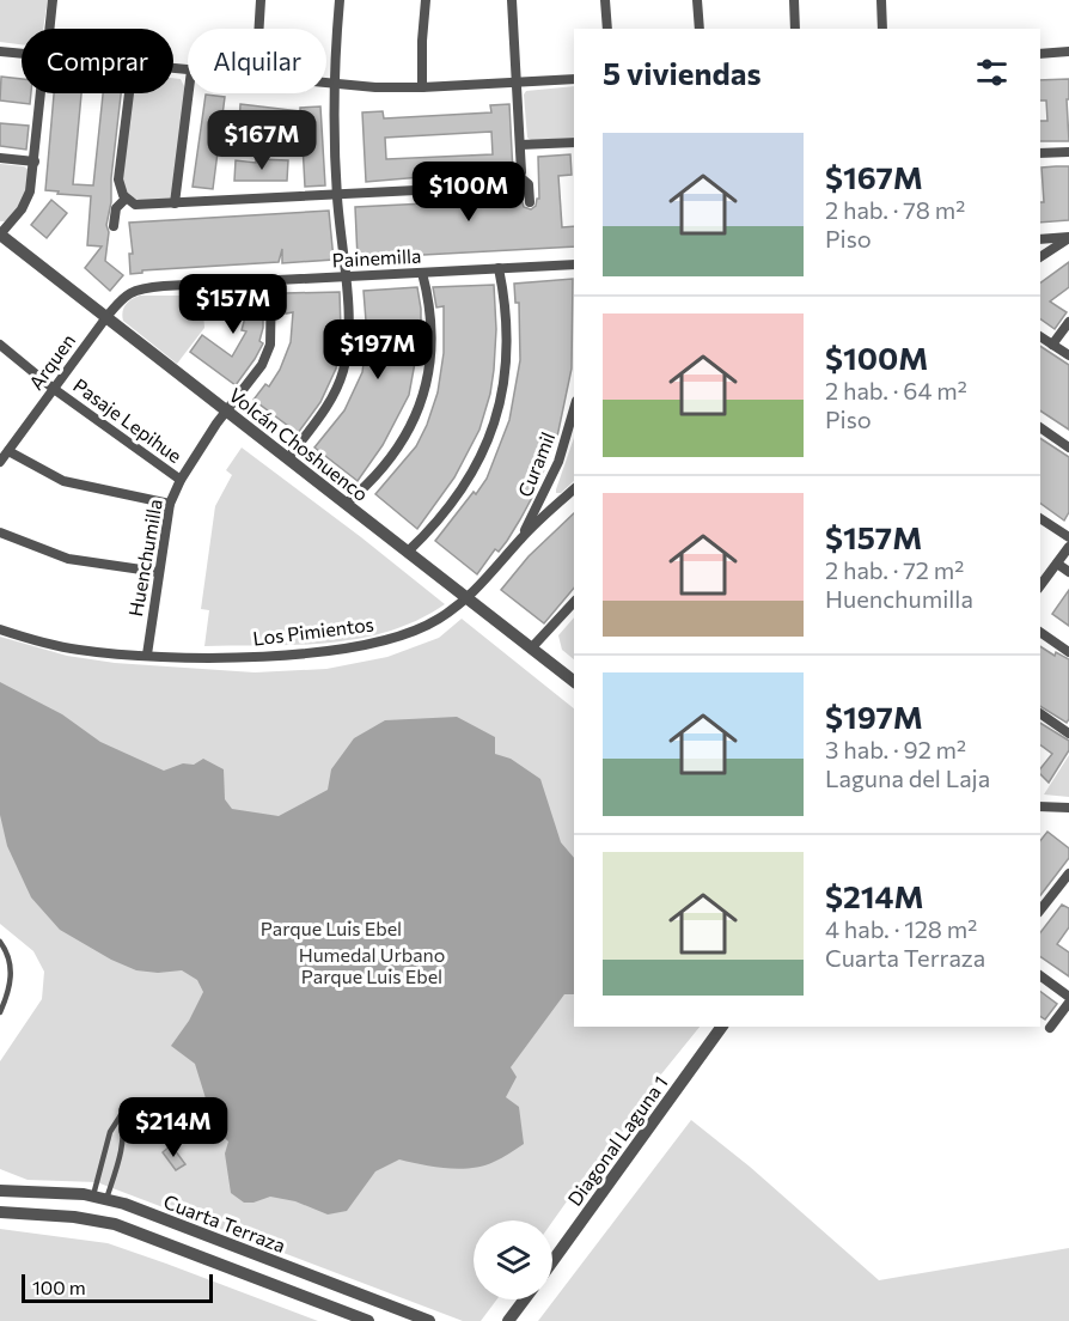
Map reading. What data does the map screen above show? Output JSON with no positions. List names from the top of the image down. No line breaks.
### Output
{"streets":{"street":["Painemilla","Arquen","Pasaje Lepihue","Volcán Choshuenco","Curamil","Huenchumilla","Los Pimientos","Diagonal Laguna 1","Cuarta Terraza"]},"crossings":[["Painemilla","Arquen"],["Painemilla","Volcán Choshuenco"],["Painemilla","Huenchumilla"],["Arquen","Pasaje Lepihue"],["Arquen","Volcán Choshuenco"],["Pasaje Lepihue","Huenchumilla"],["Volcán Choshuenco","Huenchumilla"],["Volcán Choshuenco","Los Pimientos"],["Curamil","Los Pimientos"],["Huenchumilla","Los Pimientos"]],"parks":["Parque Luis Ebel","Humedal Urbano Parque Luis Ebel"],"scale_bar":"100 m","page":{"chip":["Comprar","Alquilar"],"heading":"5 viviendas","price":["$167M","$100M","$157M","$197M","$214M"],"list":[{"name":"$167M","note":"2 hab. · 78 m² · Piso"},{"name":"$100M","note":"2 hab. · 64 m² · Piso"},{"name":"$157M","note":"2 hab. · 72 m² · Huenchumilla"},{"name":"$197M","note":"3 hab. · 92 m² · Laguna del Laja"},{"name":"$214M","note":"4 hab. · 128 m² · Cuarta Terraza"}],"scale":"100 m"}}
